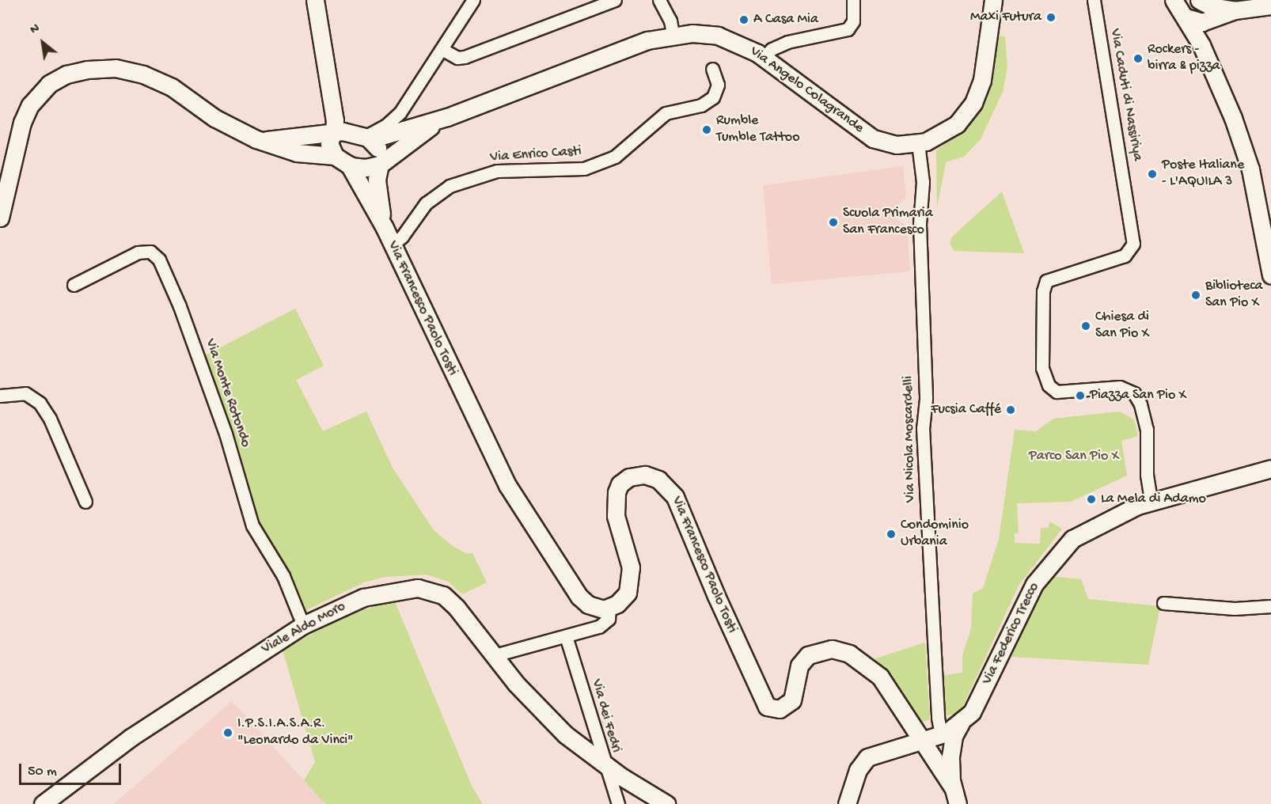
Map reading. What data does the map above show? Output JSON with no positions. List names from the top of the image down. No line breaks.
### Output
{"streets":{"street":["Via Angelo Colagrande","Via Caduti di Nassiriya","Via Enrico Casti","Via Francesco Paolo Tosti","Via Monte Rotondo","Via Nicola Moscardelli","Viale Aldo Moro","Via Federico Trecco","Via dei Fedri"]},"crossings":[["Via Angelo Colagrande","Via Francesco Paolo Tosti"],["Via Angelo Colagrande","Via Nicola Moscardelli"],["Via Caduti di Nassiriya","Via Federico Trecco"],["Via Enrico Casti","Via Francesco Paolo Tosti"],["Via Francesco Paolo Tosti","Via Nicola Moscardelli"],["Via Francesco Paolo Tosti","Via Federico Trecco"],["Via Monte Rotondo","Viale Aldo Moro"],["Via Nicola Moscardelli","Via Federico Trecco"],["Viale Aldo Moro","Via dei Fedri"]],"parks":["Parco San Pio X"],"places":["Maxi Futura","A Casa Mia","Rockers - birra & pizza","Rumble Tumble Tattoo","Poste Italiane - L'AQUILA 3","Scuola Primaria San Francesco","Biblioteca San Pio X","Chiesa di San Pio X","Piazza San Pio X","Fucsia Caffé","La Mela di Adamo","Condominio Urbania","I.P.S.I.A.S.A.R. \"Leonardo da Vinci\""],"scale_bar":"50 m","north":"top left"}
